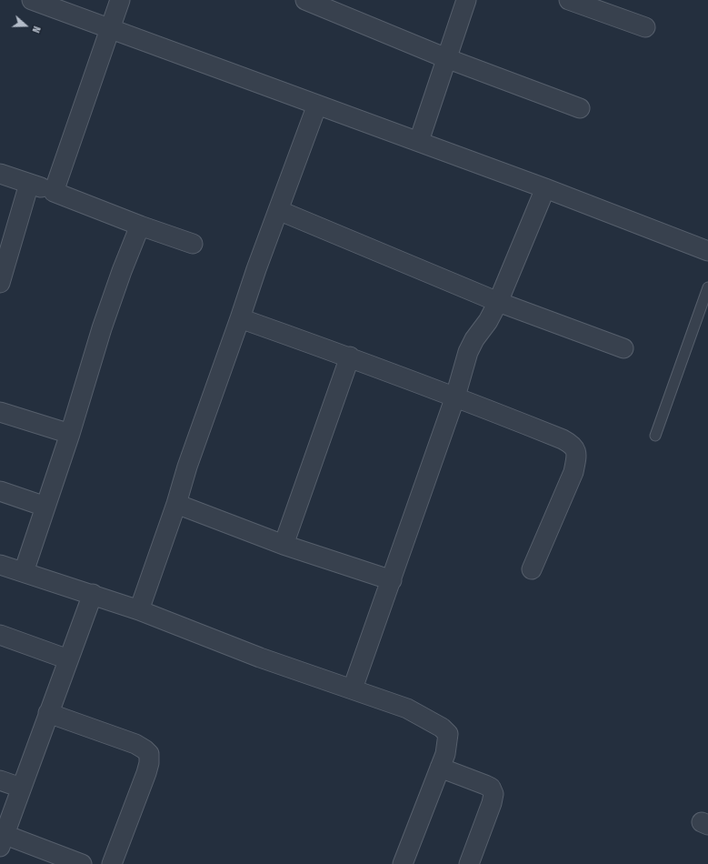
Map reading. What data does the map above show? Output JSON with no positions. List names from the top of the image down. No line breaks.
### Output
{"north":"right"}
